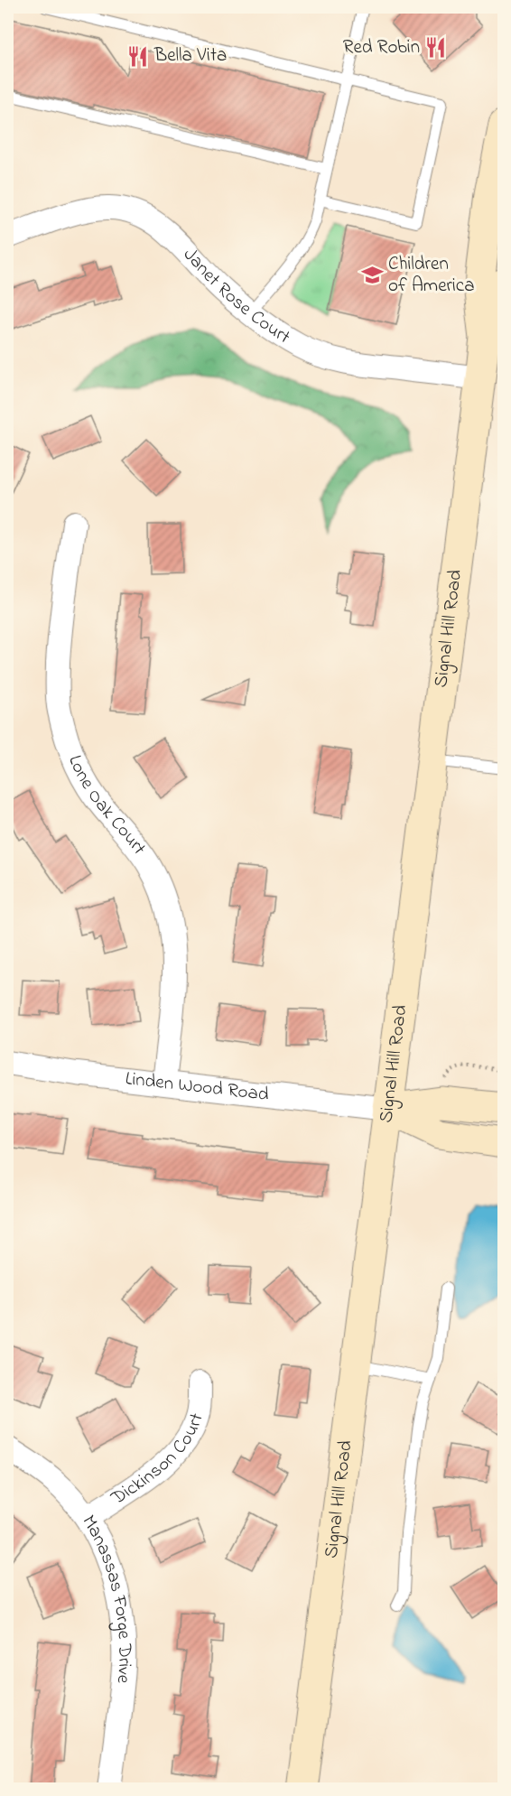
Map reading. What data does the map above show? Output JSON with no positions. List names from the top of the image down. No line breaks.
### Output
{"streets":{"main road":["Signal Hill Road"],"street":["Janet Rose Court","Lone Oak Court","Linden Wood Road","Dickinson Court","Manassas Forge Drive"]},"crossings":[["Janet Rose Court","Signal Hill Road"],["Signal Hill Road","Linden Wood Road"],["Lone Oak Court","Linden Wood Road"],["Dickinson Court","Manassas Forge Drive"]],"places":{"restaurant":["Red Robin","Bella Vita"],"school or university":["Children of America"]}}
